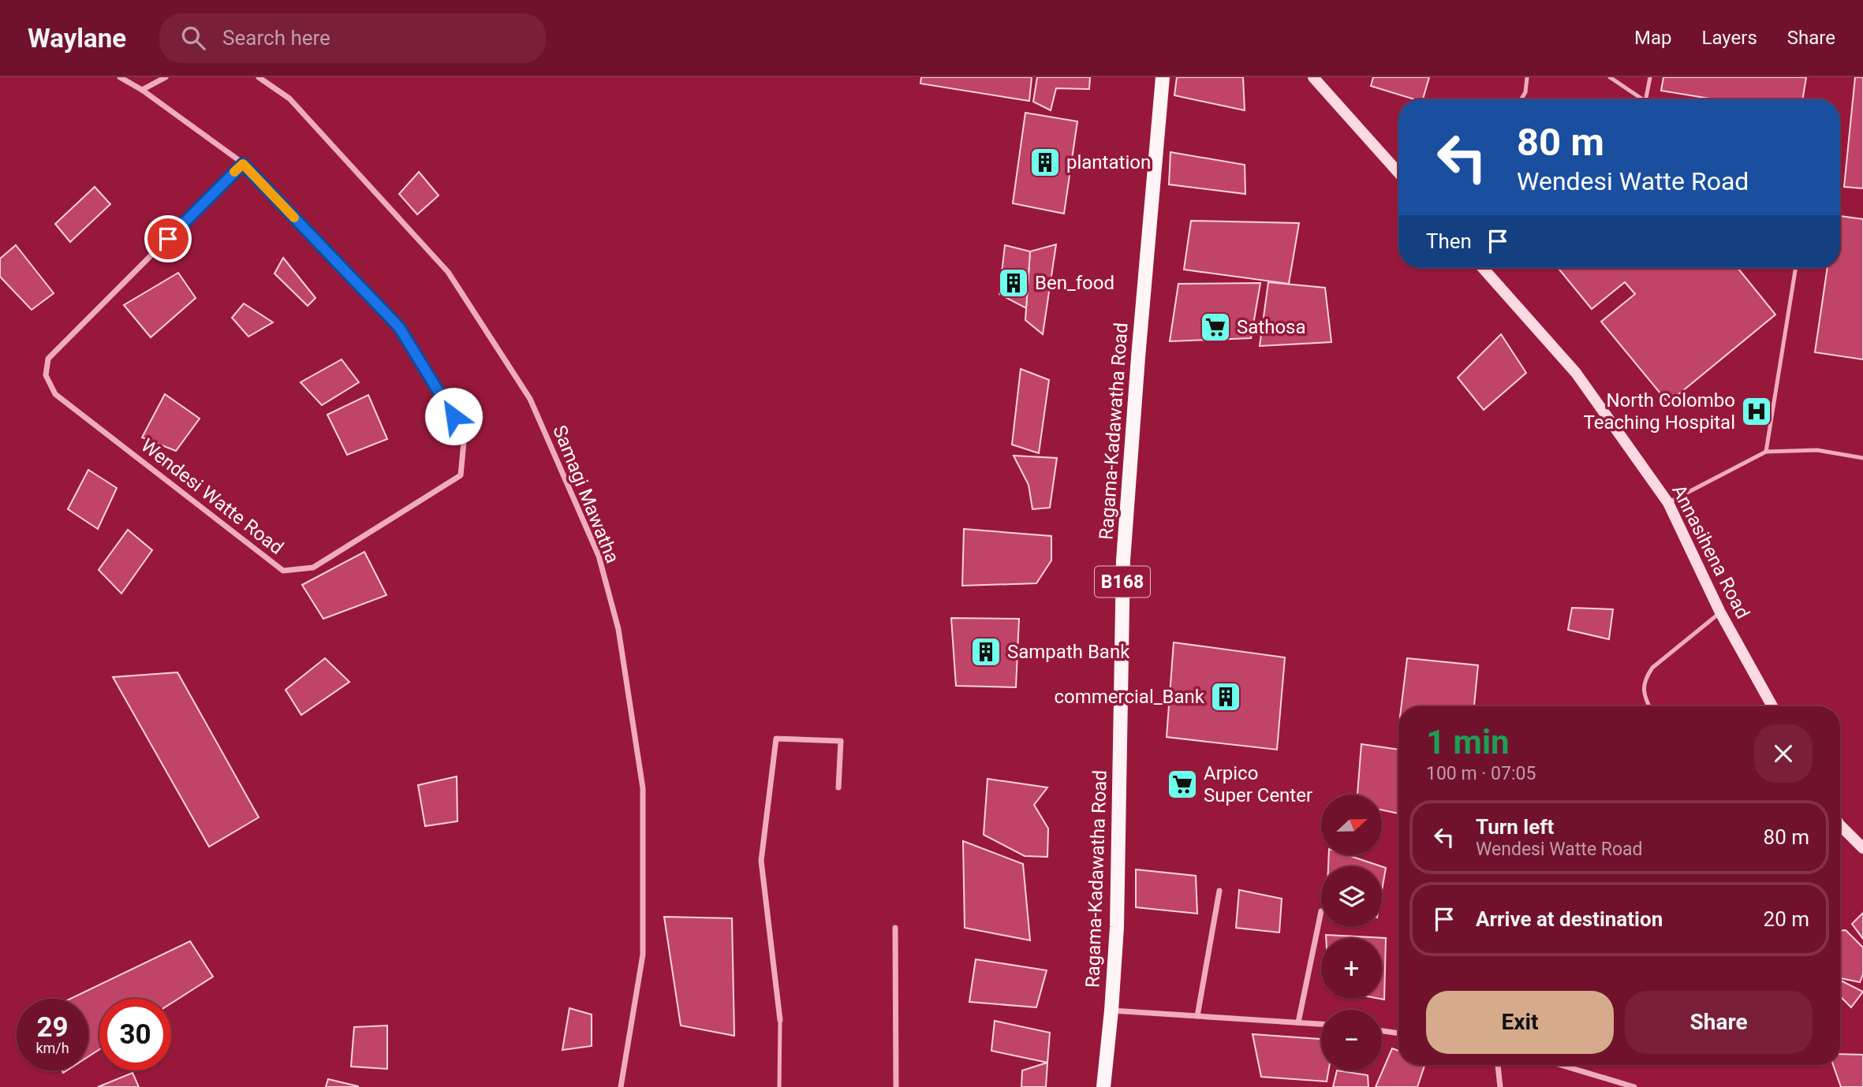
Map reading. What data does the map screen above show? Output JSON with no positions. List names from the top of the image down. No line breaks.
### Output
{"streets":{"main road":["Ragama-Kadawatha Road","B168"],"street":["Samagi Mawatha","Wendesi Watte Road","Annasihena Road"]},"places":{"building":["plantation","Ben_food","Sampath Bank","commercial_Bank"],"supermarket":["Sathosa","Arpico Super Center"],"hospital":["North Colombo Teaching Hospital"]},"north":"right","page":{"header":"Waylane","search":"Search here","nav":["Map","Layers","Share"],"turn":["80 m","Wendesi Watte Road"],"then":"Then","heading":["1 min","100 m · 07:05"],"map_buttons":["+","−"],"list":[{"name":"Turn left","note":"Wendesi Watte Road","value":"80 m"},{"name":"Arrive at destination","value":"20 m"}],"buttons":["Exit","Share"],"speed":"29 km/h","limit":"30"}}
